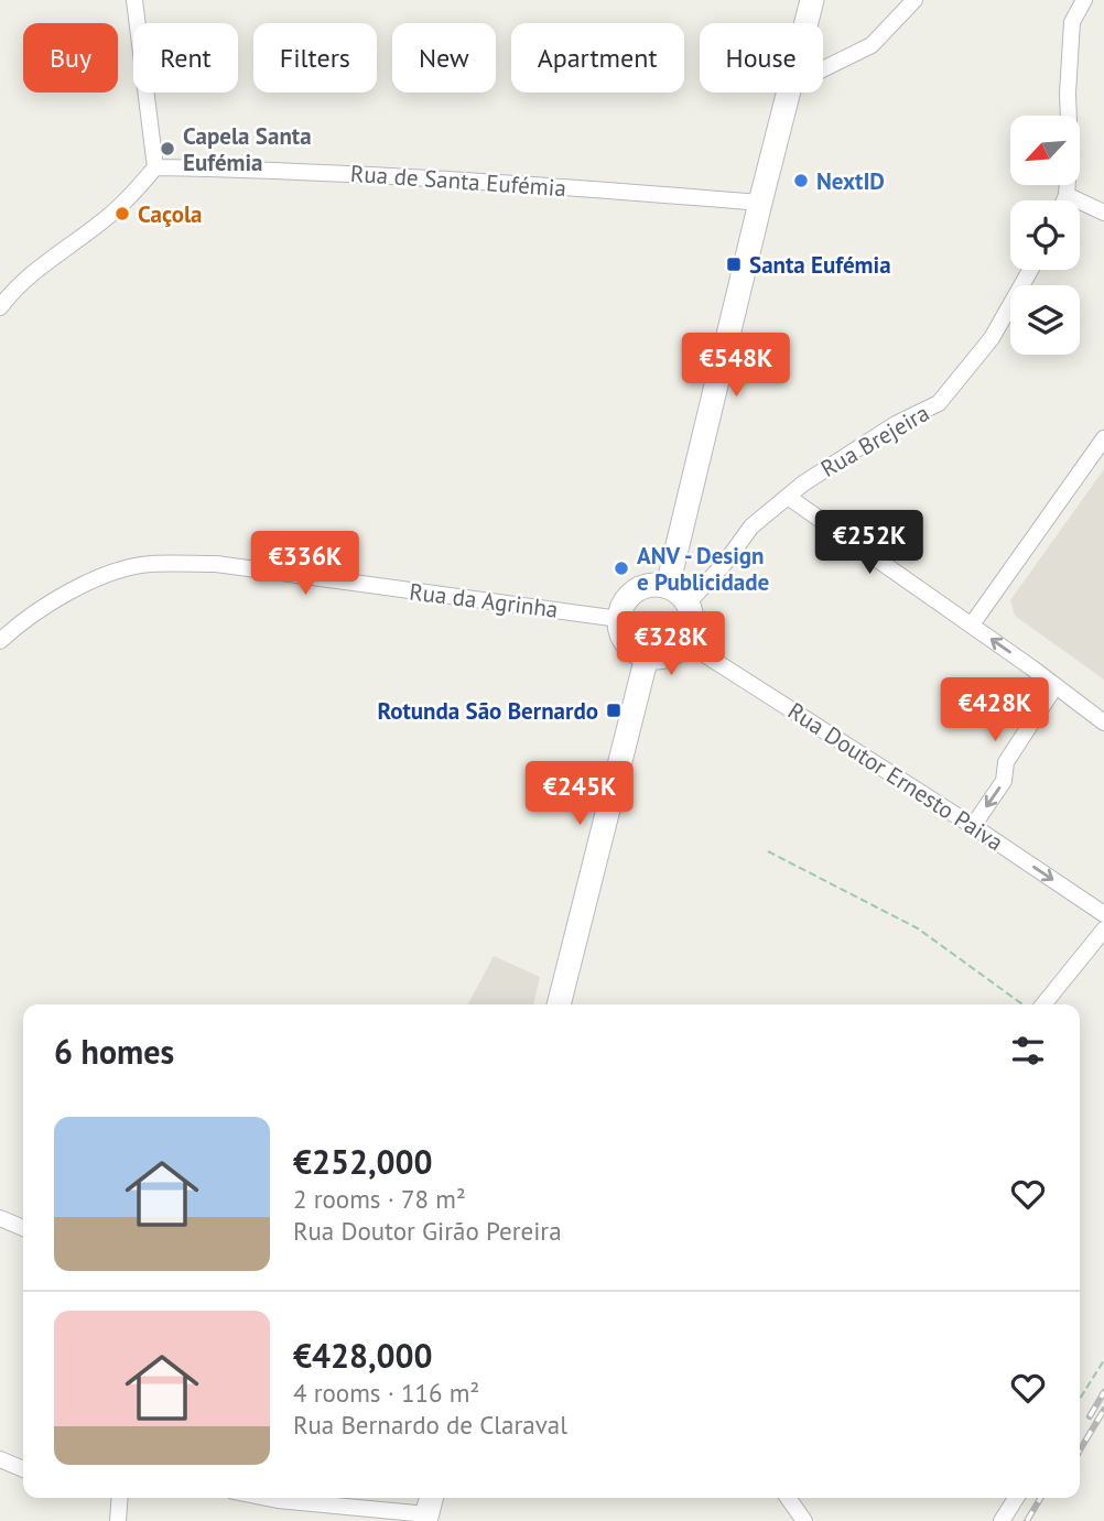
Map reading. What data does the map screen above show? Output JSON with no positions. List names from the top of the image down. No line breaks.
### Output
{"streets":{"street":["Rua de Santa Eufémia","Rua Brejeira","Rua da Agrinha","Rua Doutor Ernesto Paiva"]},"crossings":[["Rua Brejeira","Rua da Agrinha"],["Rua Brejeira","Rua Doutor Ernesto Paiva"],["Rua da Agrinha","Rua Doutor Ernesto Paiva"]],"places":{"other":["Capela Santa Eufémia","NextID","Caçola","ANV - Design e Publicidade"],"transit":["Santa Eufémia","Rotunda São Bernardo"]},"north":"bottom left","page":{"chip":["Buy","Rent","Filters","New","Apartment","House"],"price":["€548K","€252K","€336K","€328K","€428K","€245K"],"heading":"6 homes","list":[{"name":"€252,000","note":"2 rooms · 78 m² · Rua Doutor Girão Pereira"},{"name":"€428,000","note":"4 rooms · 116 m² · Rua Bernardo de Claraval"}]}}
